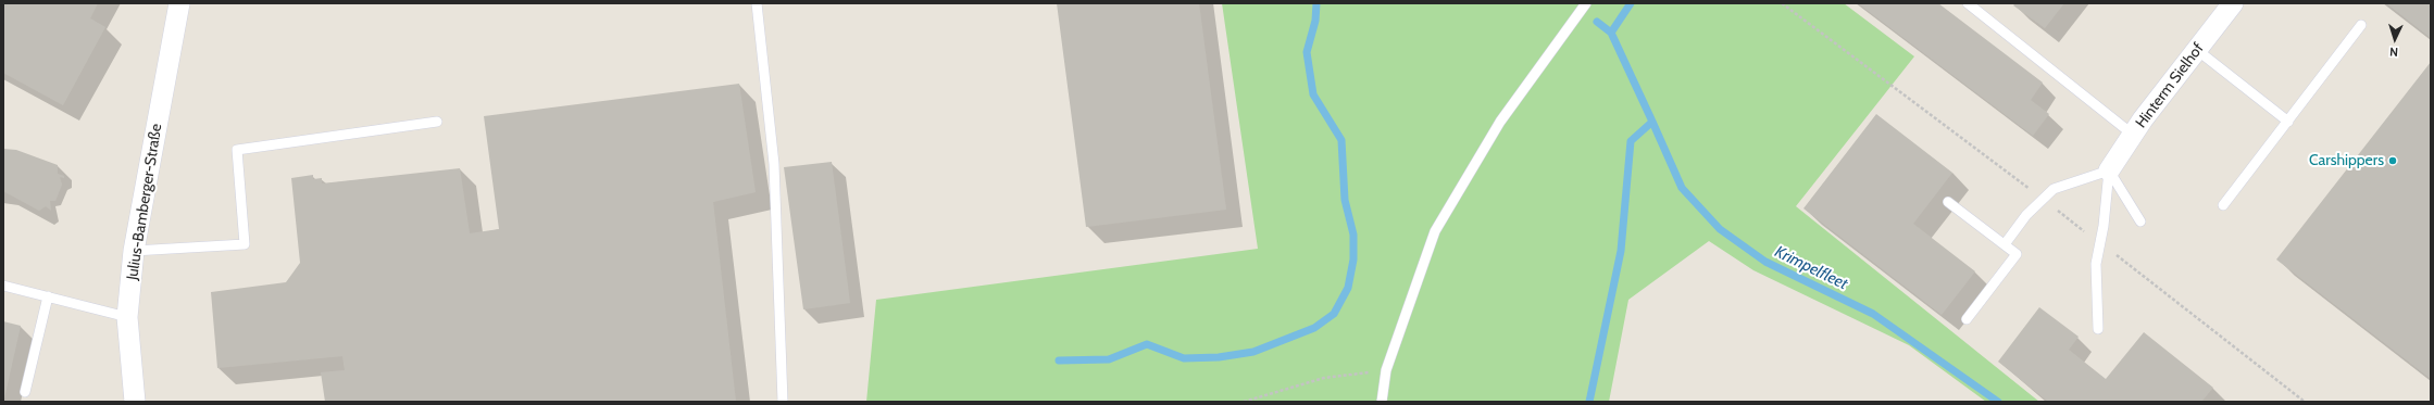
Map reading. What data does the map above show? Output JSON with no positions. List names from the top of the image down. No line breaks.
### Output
{"streets":{"street":["Hinterm Sielhof","Julius-Bamberger-Straße"]},"water":["Krimpelfleet"],"places":["Carshippers"],"north":"bottom"}
